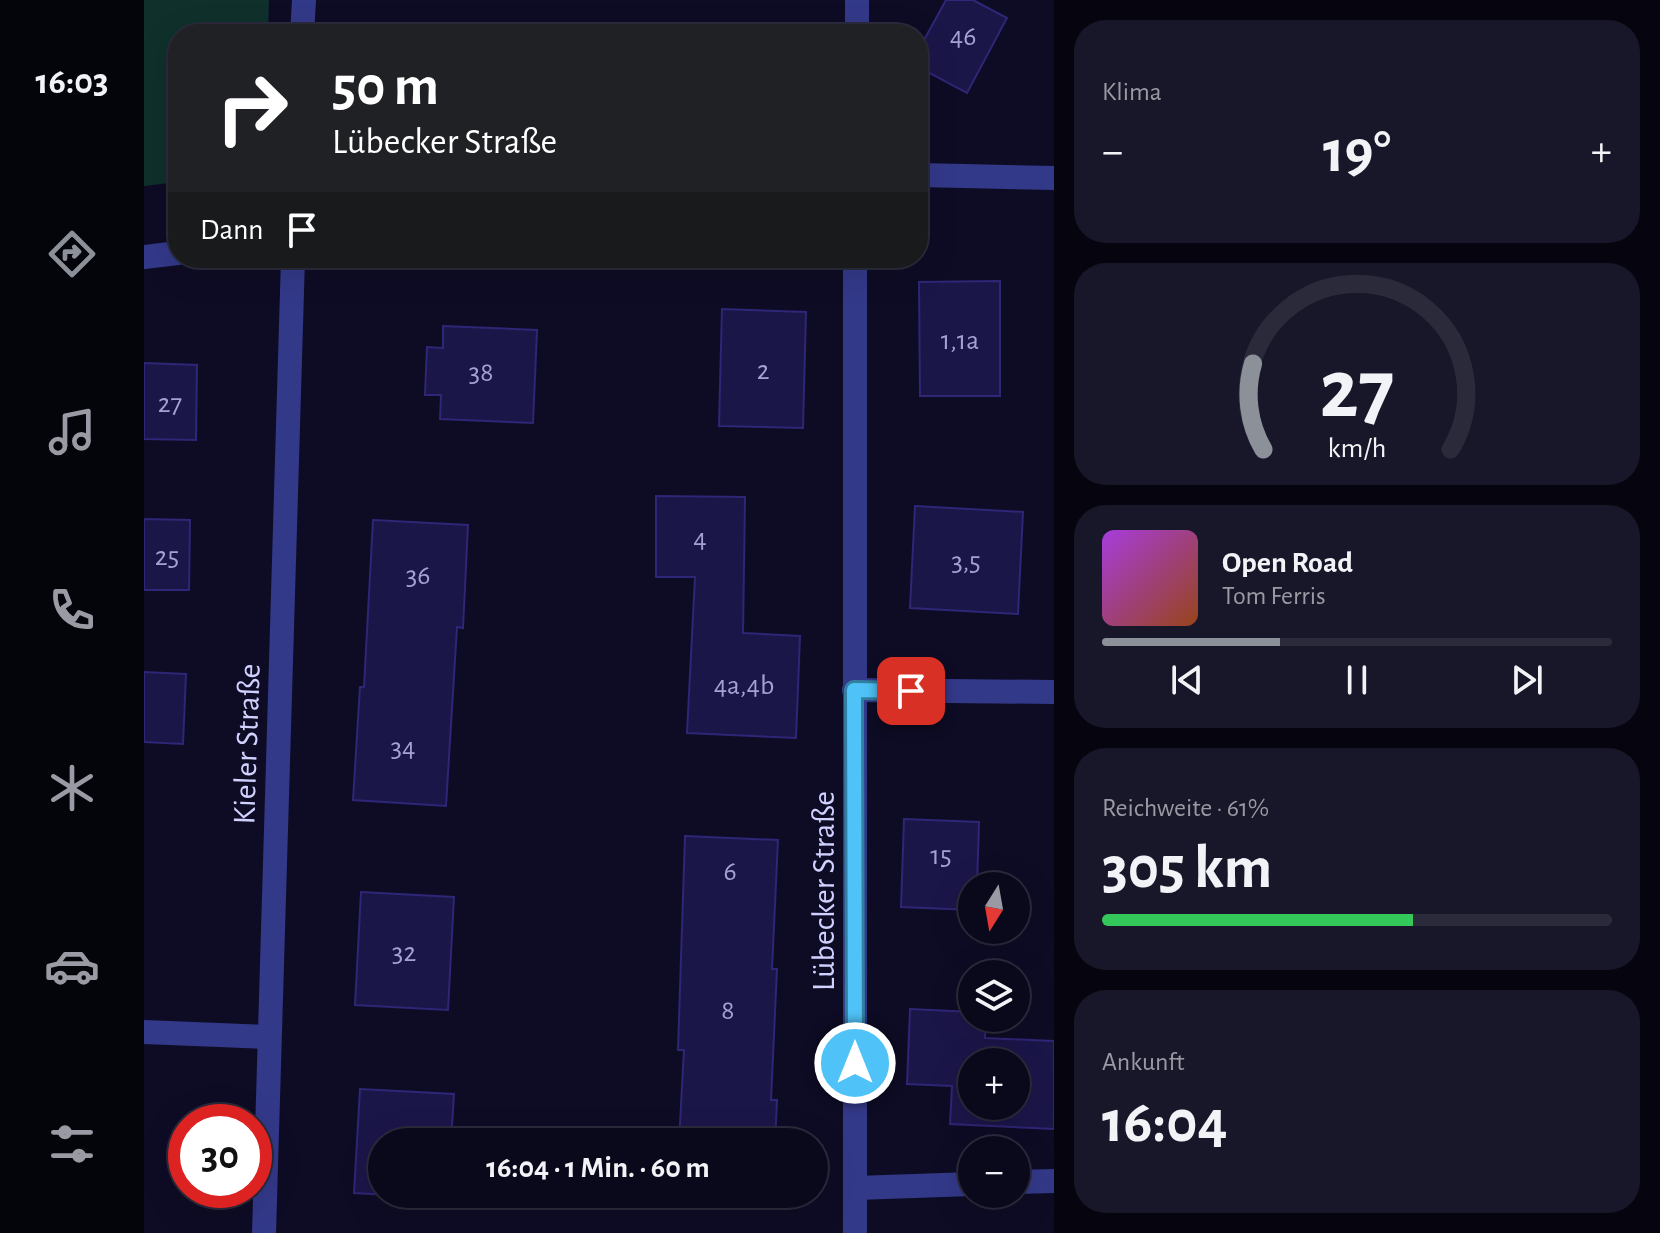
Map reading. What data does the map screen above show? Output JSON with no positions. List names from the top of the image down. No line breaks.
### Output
{"streets":{"street":["Kieler Straße","Lübecker Straße"]},"house_numbers":["46","1,1a","2","38","27","4","25","3,5","36","4a,4b","34","15","6","32","8"],"north":"bottom","page":{"tabs":"16:03","tile":["Klima",["Reichweite · 61%","305 km"],["Ankunft","16:04"]],"turn":["50 m","Lübecker Straße"],"heat":["−","19°","+"],"then":"Dann","song":["Open Road","Tom Ferris"],"map_buttons":["+","−"],"limit":"30","trip":"16:04 · 1 Min. · 60 m","gauge":["27","km/h"]}}
